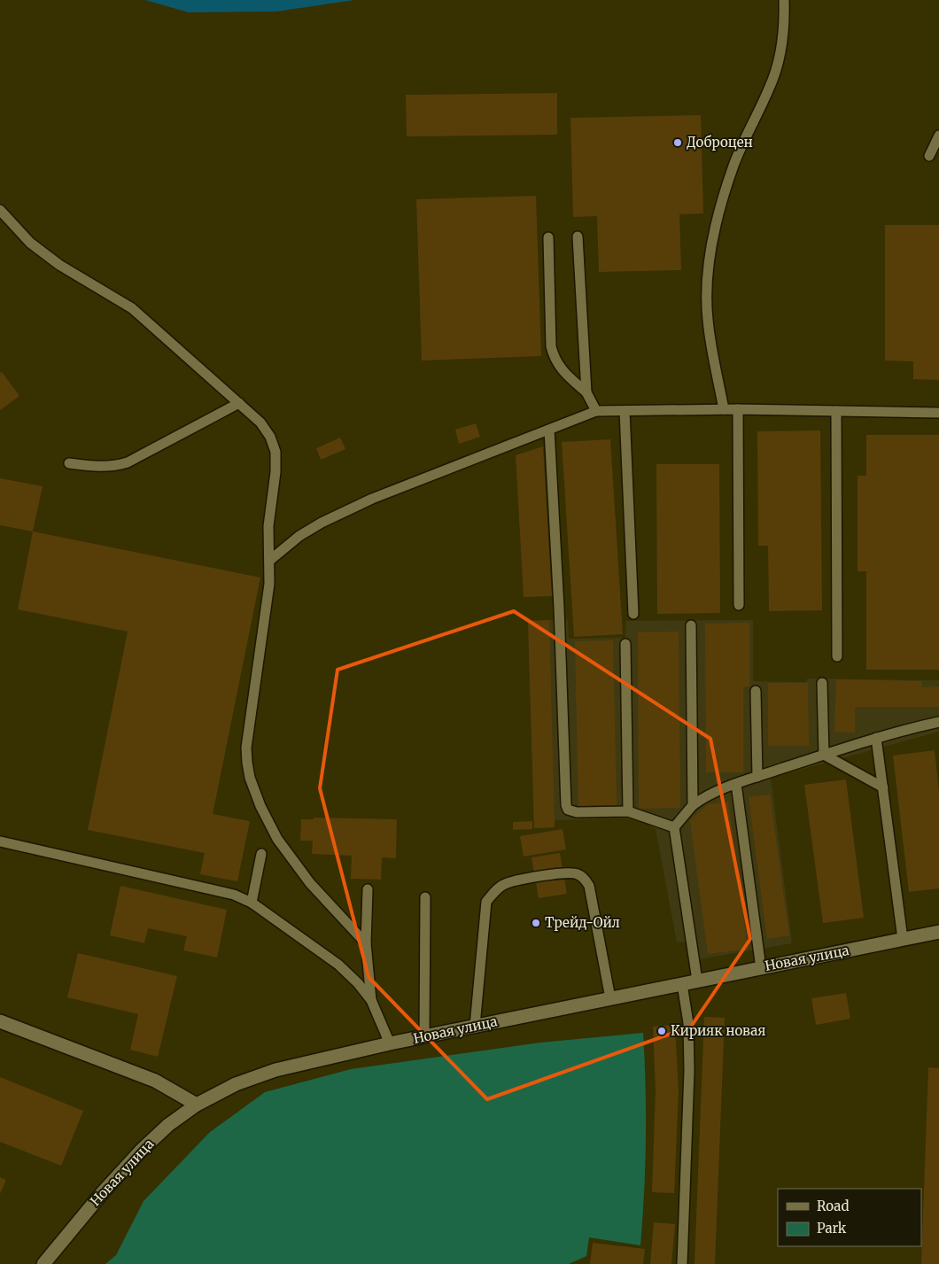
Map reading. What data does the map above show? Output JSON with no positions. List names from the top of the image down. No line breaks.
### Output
{"streets":{"street":["Новая улица"]},"places":["Доброцен","Трейд-Ойл","Кирияк новая"],"legend":["Road","Park"]}
